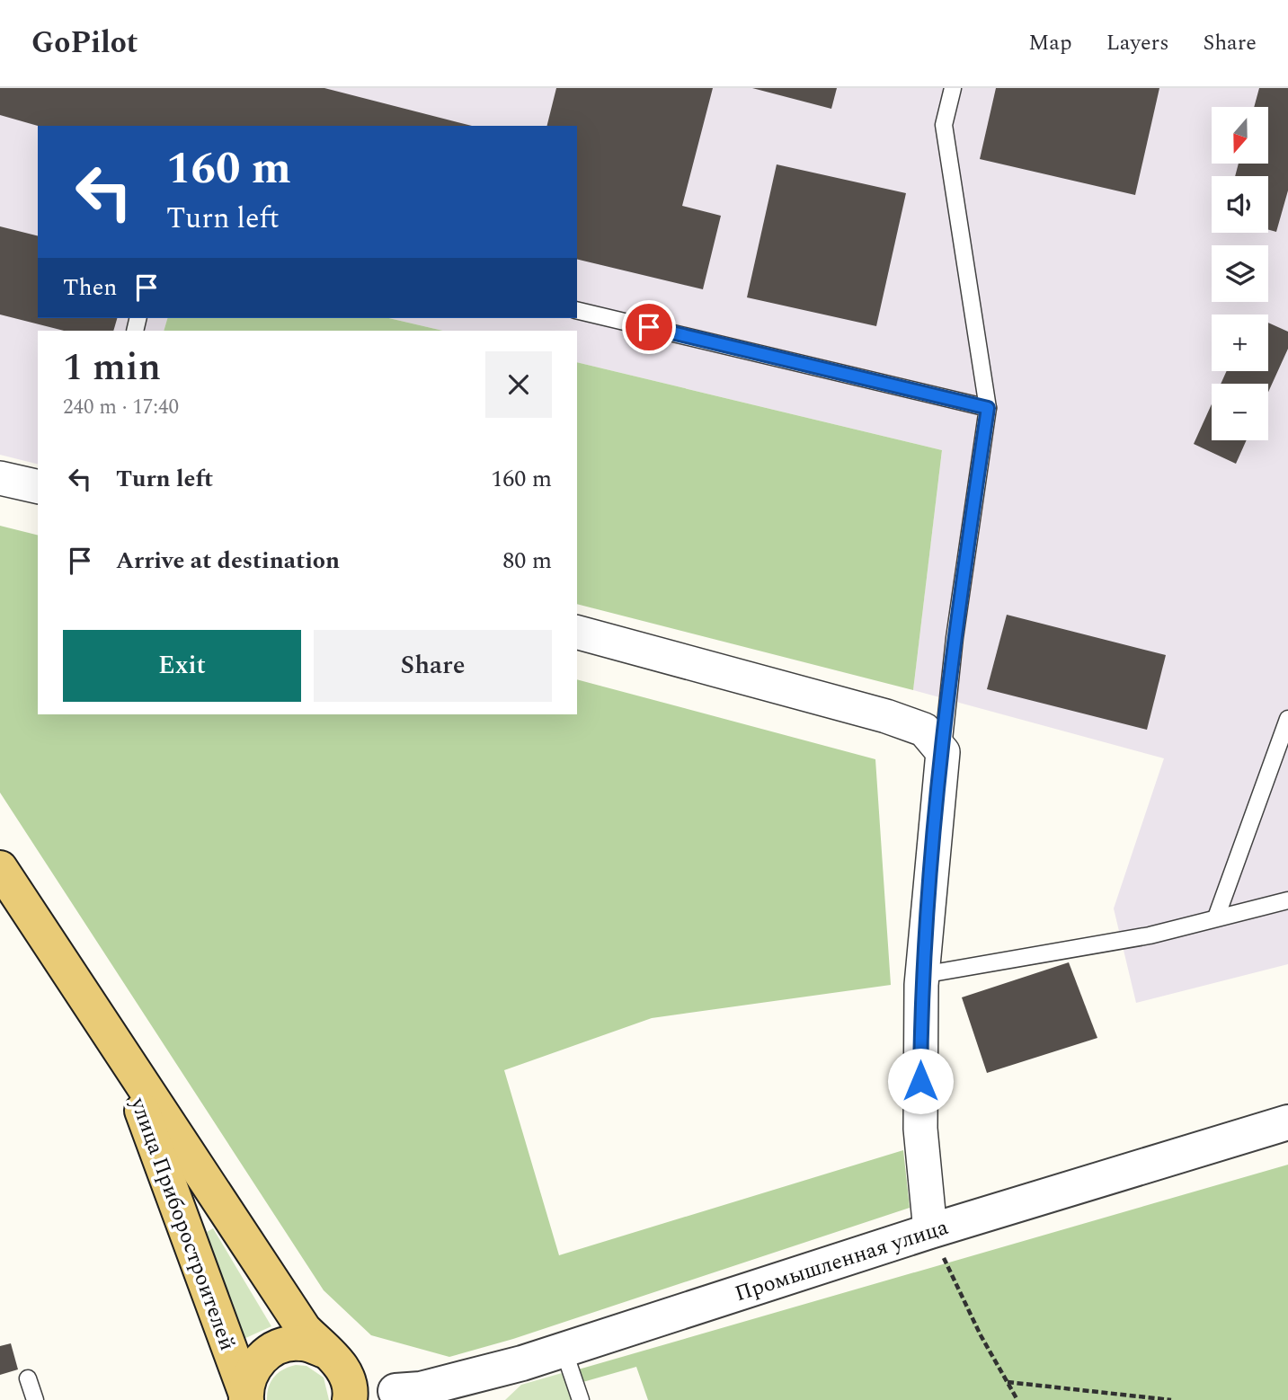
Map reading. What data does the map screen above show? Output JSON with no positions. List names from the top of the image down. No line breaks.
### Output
{"streets":{"main road":["улица Приборостроителей"],"street":["Промышленная улица"]},"north":"bottom","page":{"header":"GoPilot","nav":["Map","Layers","Share"],"map_buttons":["+","−"],"turn":["160 m","Turn left"],"then":"Then","heading":["1 min","240 m · 17:40"],"list":[{"name":"Turn left","value":"160 m"},{"name":"Arrive at destination","value":"80 m"}],"buttons":["Exit","Share"]}}
